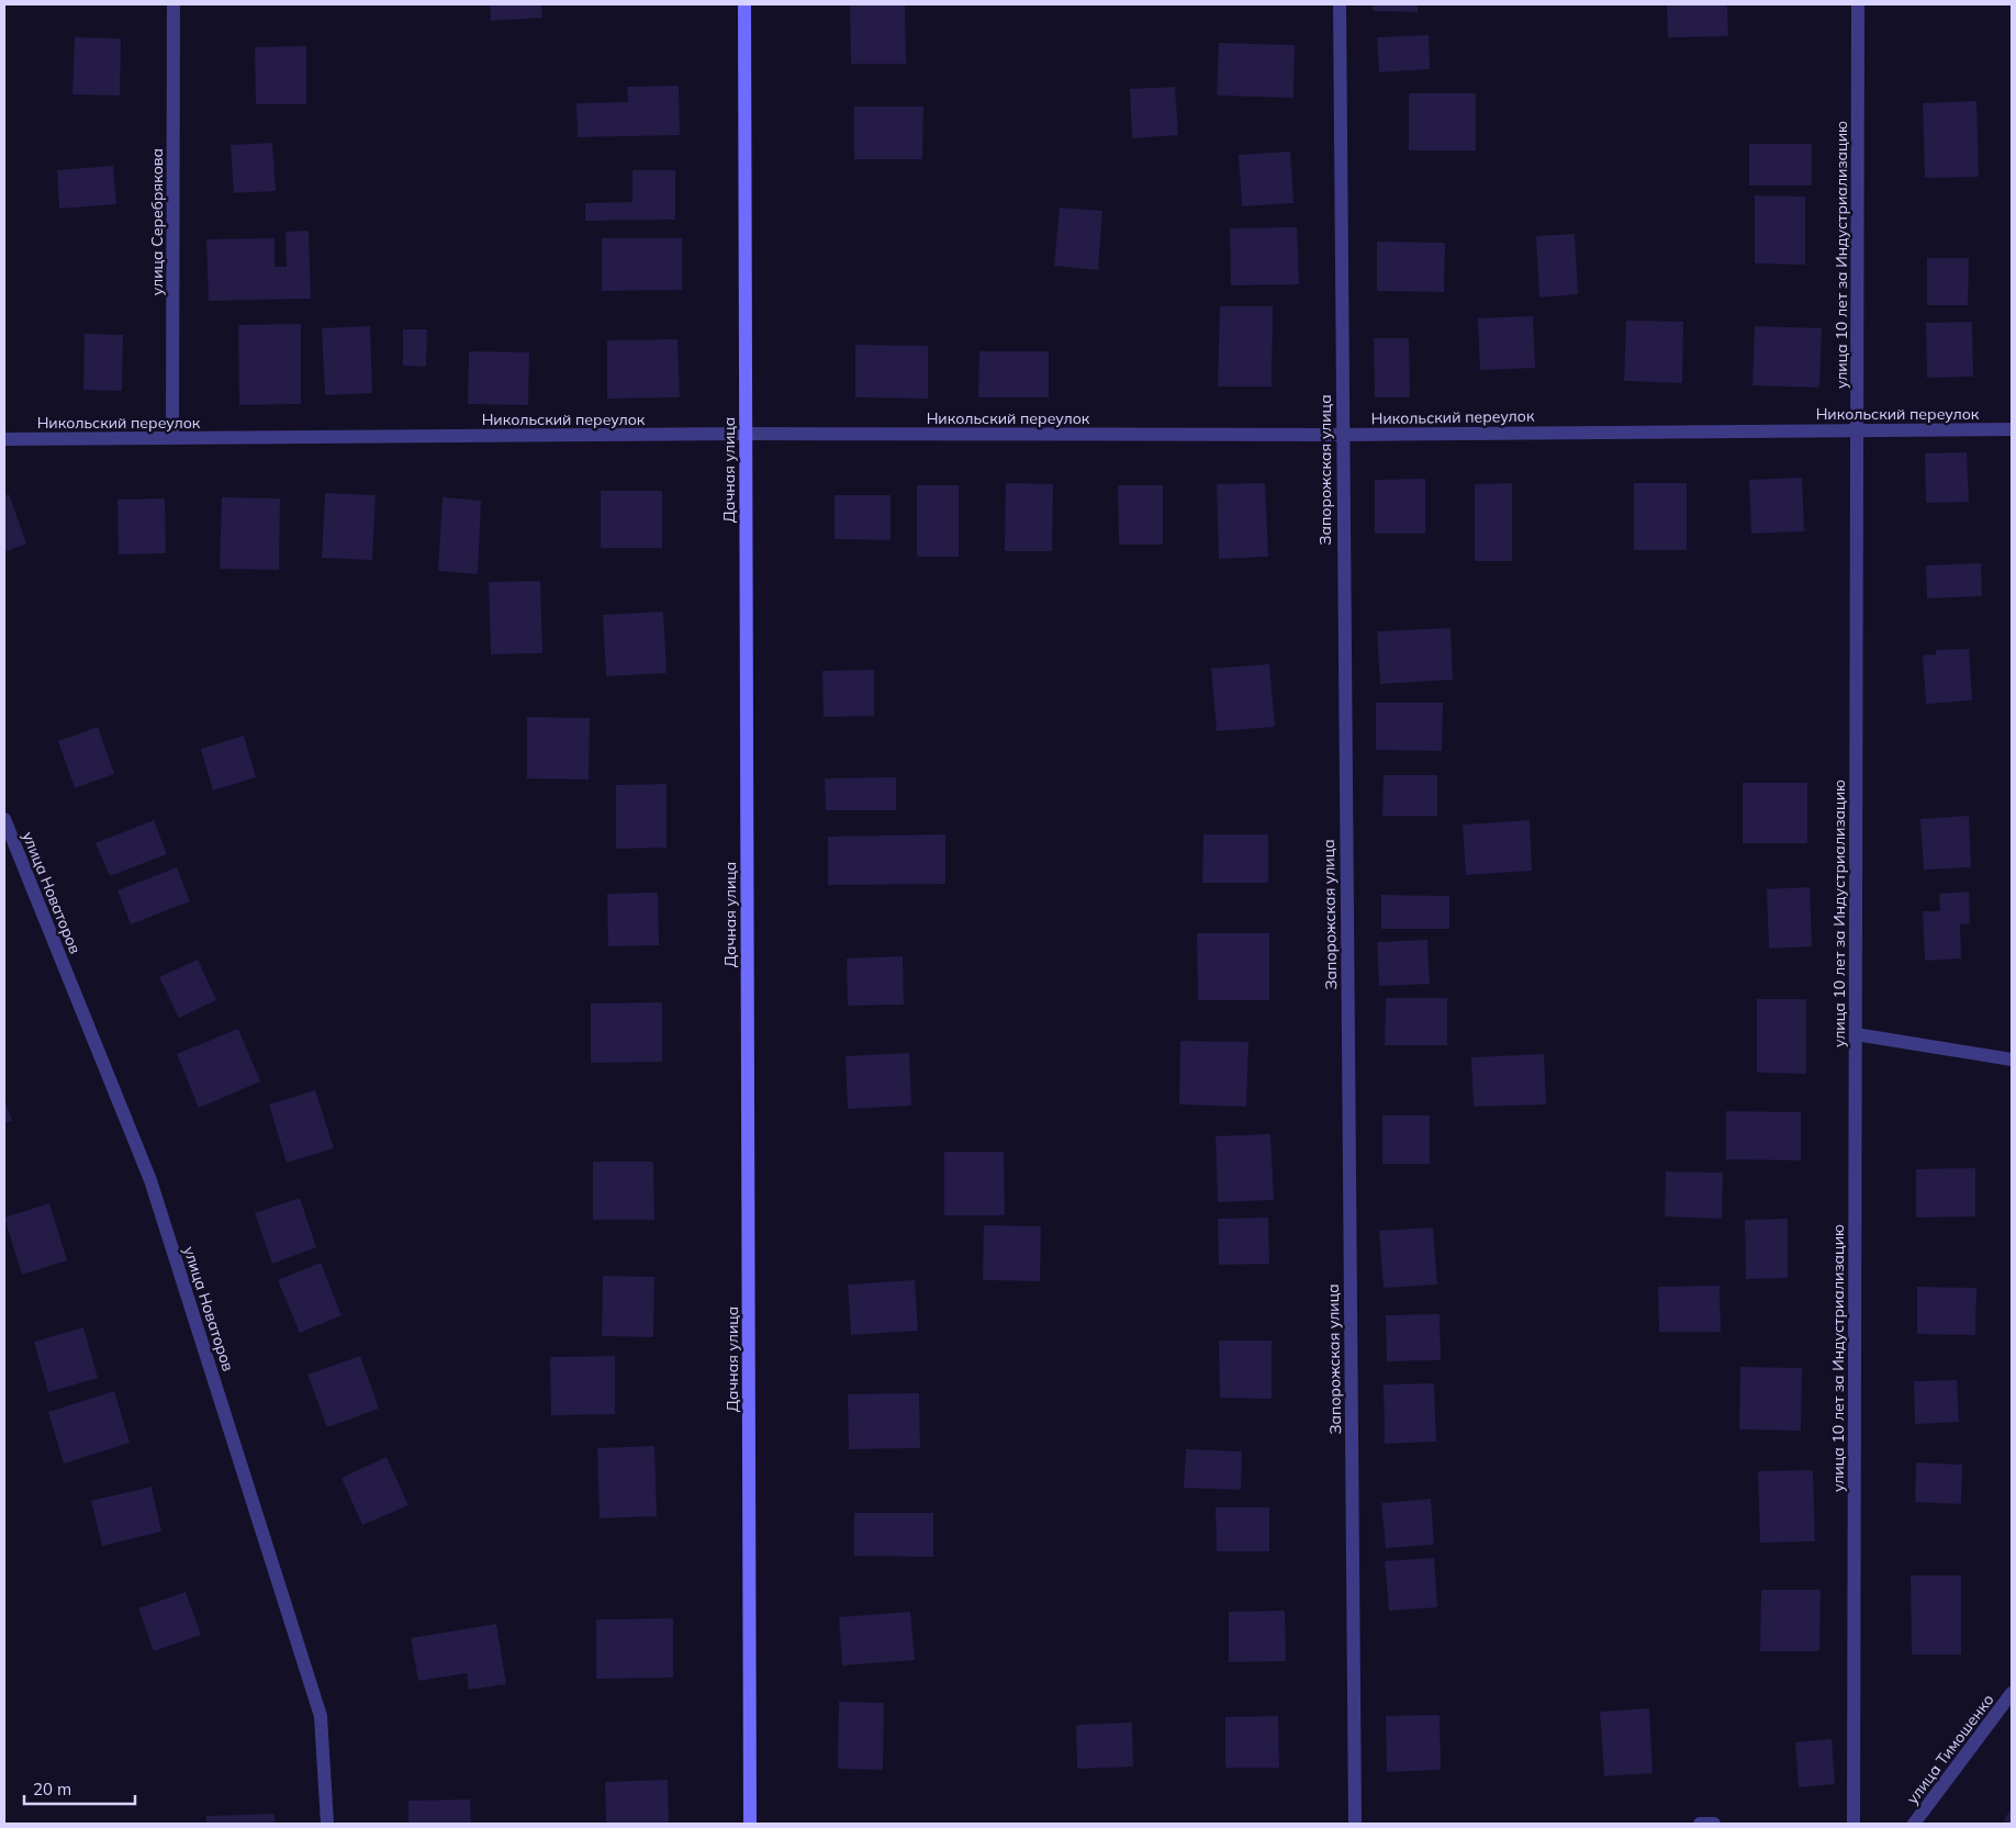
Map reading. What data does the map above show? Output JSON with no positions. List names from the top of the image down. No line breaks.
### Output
{"streets":{"street":["улица Серебрякова","улица 10 лет за Индустриализацию","Никольский переулок","Дачная улица","Запорожская улица","улица Новаторов","улица Тимошенко"]},"crossings":[["улица Серебрякова","Никольский переулок"],["улица 10 лет за Индустриализацию","Никольский переулок"],["Никольский переулок","Дачная улица"],["Никольский переулок","Запорожская улица"]],"scale_bar":"20 m"}
